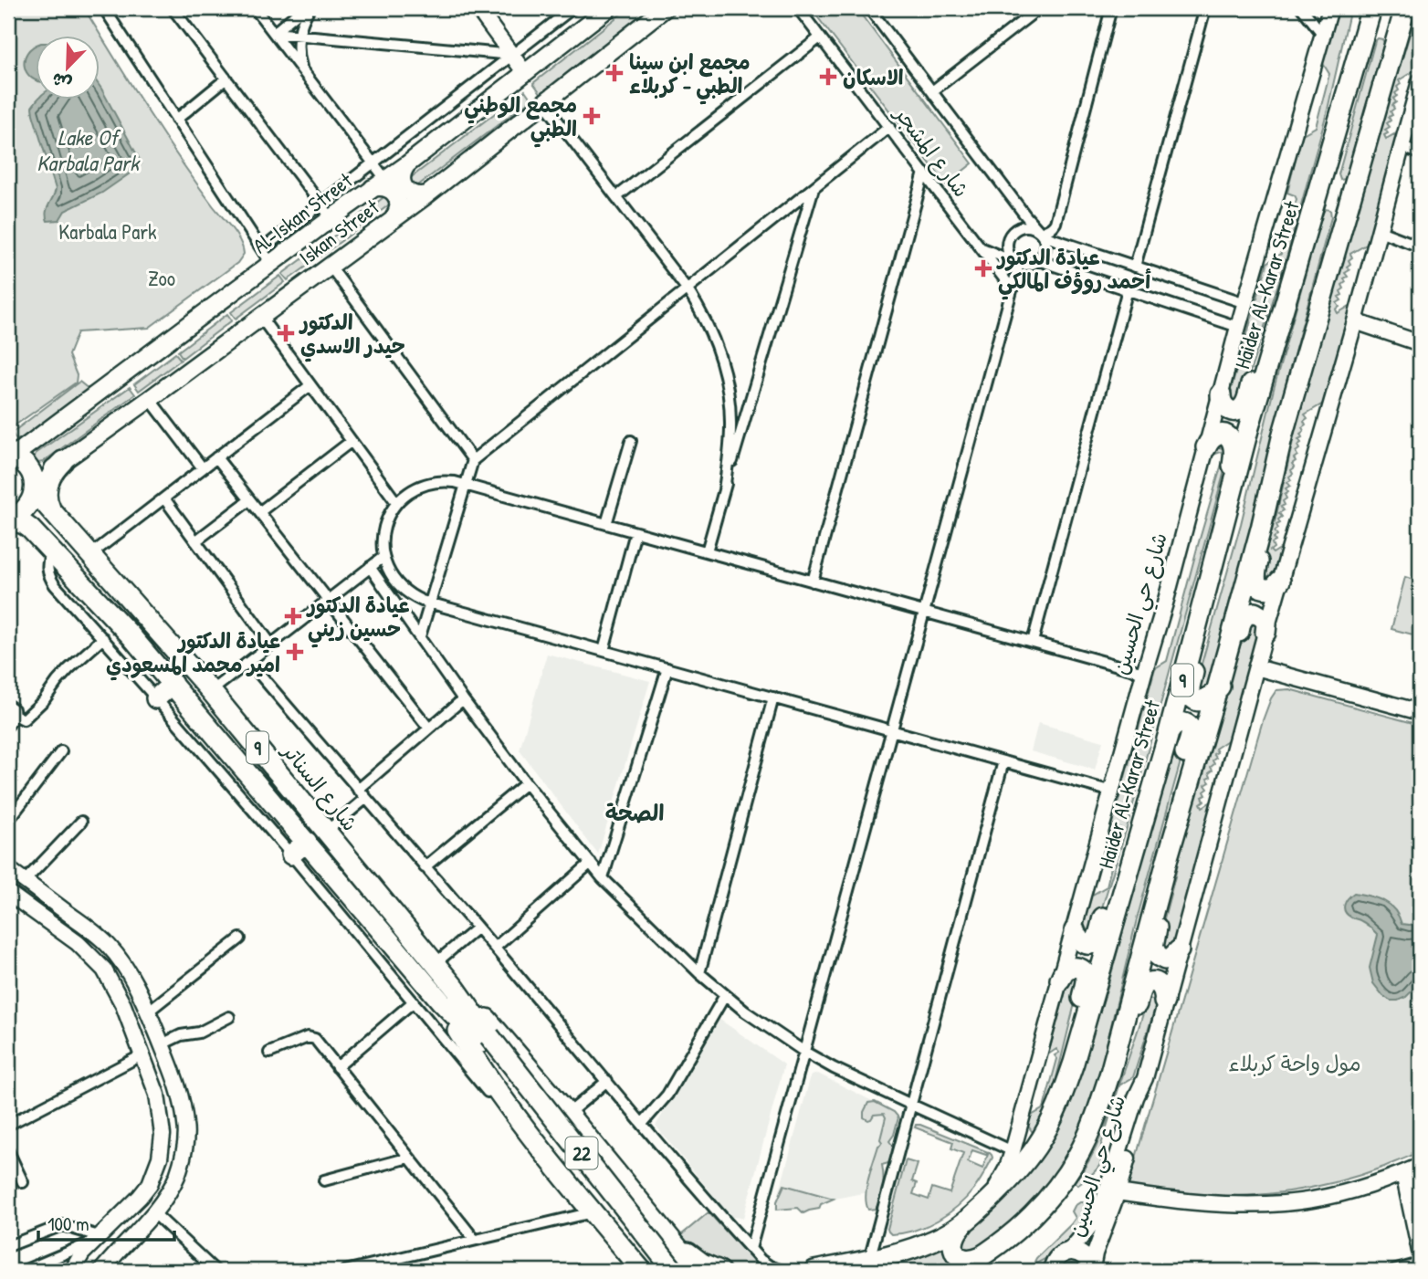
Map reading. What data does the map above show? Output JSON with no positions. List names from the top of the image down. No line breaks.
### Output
{"streets":{"highway":["Haider Al-Karar Street","9","شارع السناتر","22"],"main road":["Al-Iskan Street","Iskan Street","شارع حي الحسين"],"street":["شارع المشجر"]},"crossings":[["Al-Iskan Street","9"],["Iskan Street","9"],["Iskan Street","شارع السناتر"],["Haider Al-Karar Street","9"],["9","شارع السناتر"],["شارع السناتر","22"]],"districts":["الصحة"],"water":["Lake Of Karbala Park"],"parks":["Karbala Park","Zoo","مول واحة كربلاء"],"places":{"health":["مجمع ابن سينا الطبي - كربلاء","الاسكان","مجمع الوطني الطبي","عيادة الدكتور أحمد روؤف المالكي","الدكتور حيدر الاسدي","عيادة الدكتور حسين زيني","عيادة الدكتور امير محمد المسعودي"]},"scale_bar":"100 m","north":"bottom left"}
